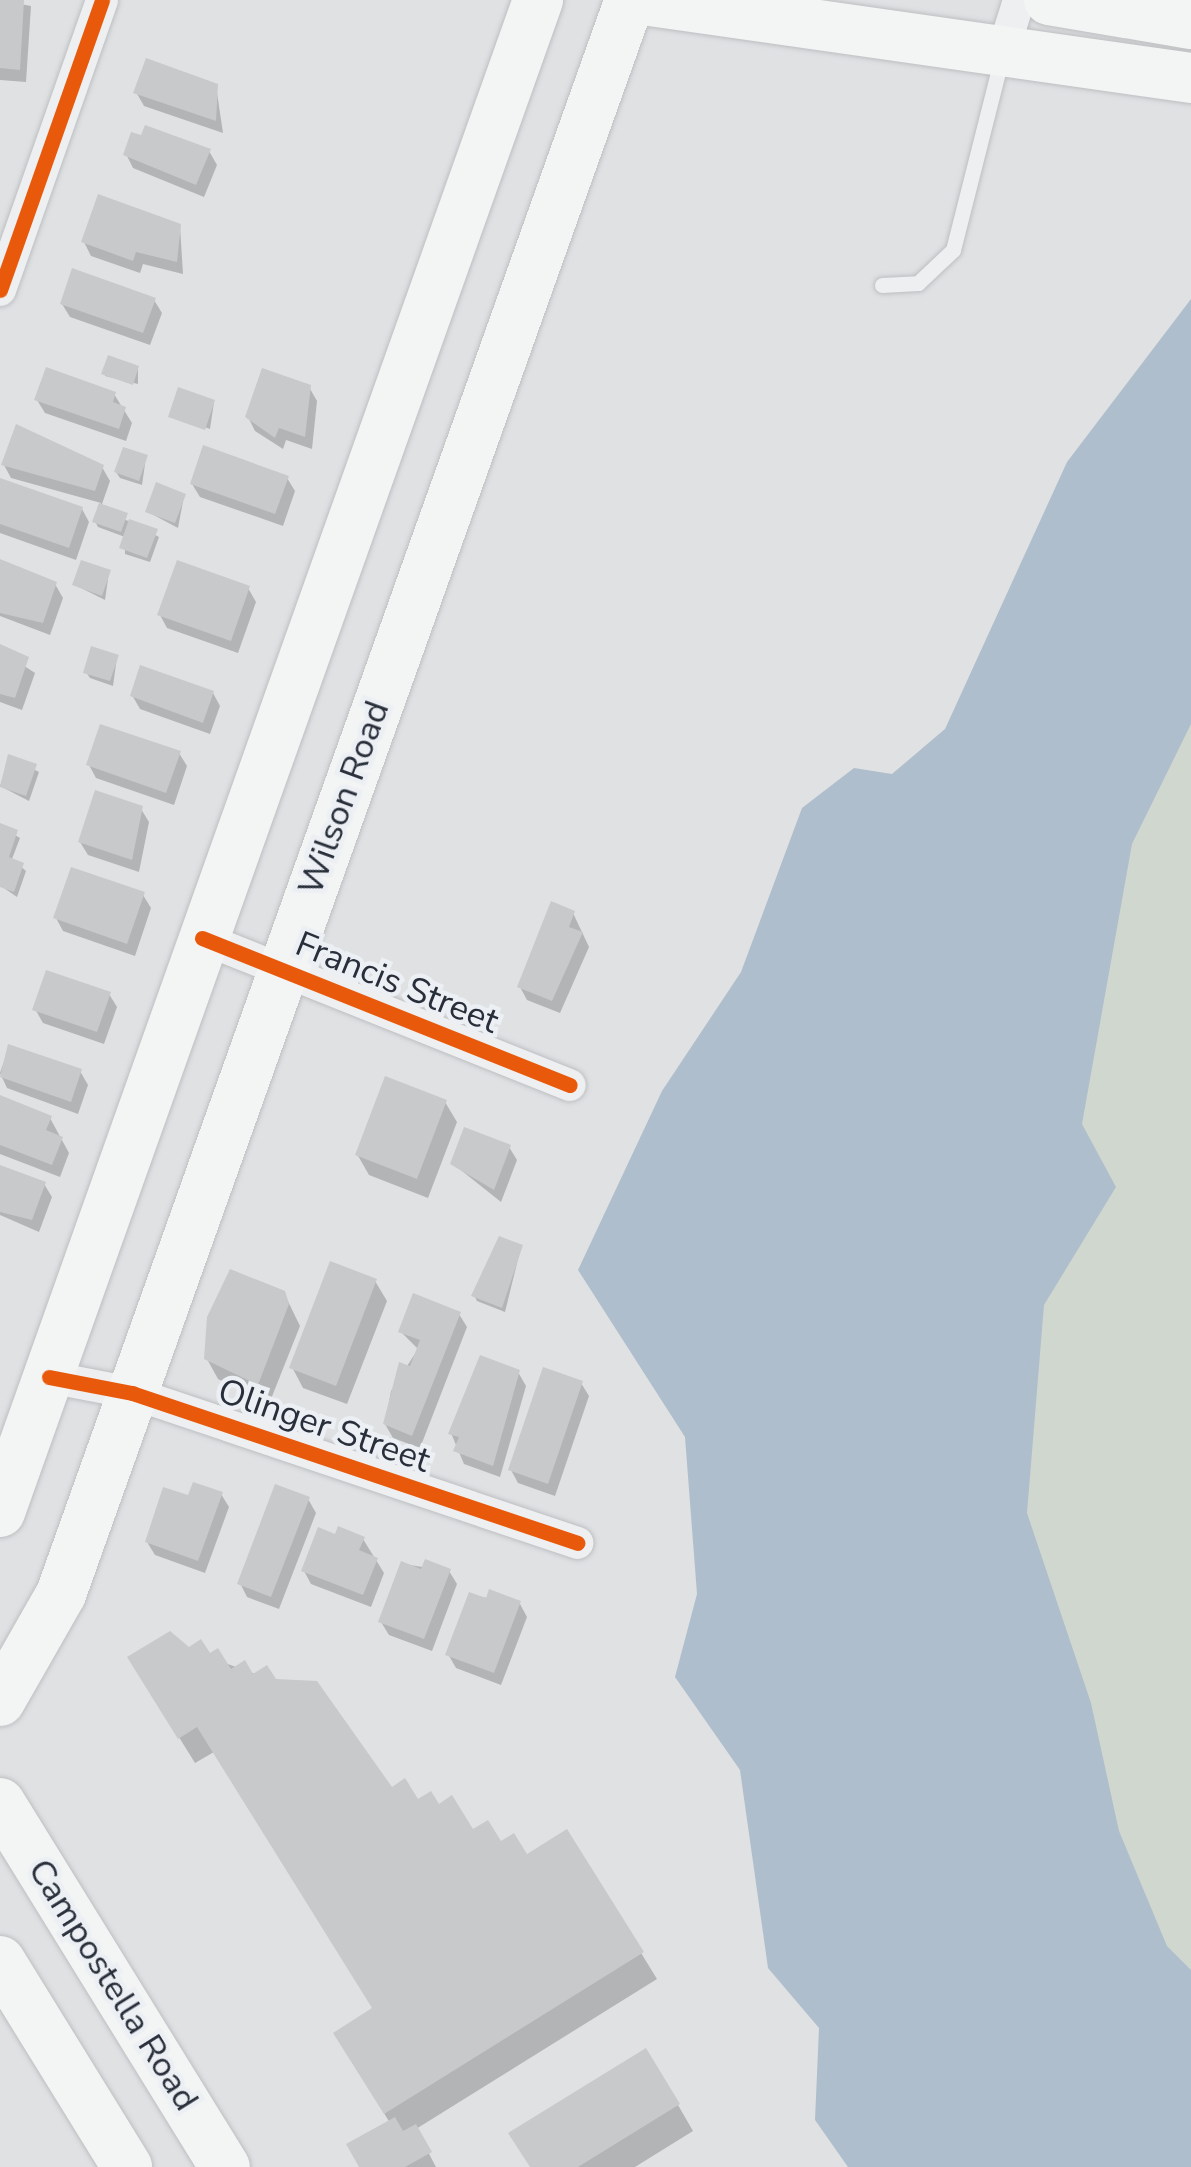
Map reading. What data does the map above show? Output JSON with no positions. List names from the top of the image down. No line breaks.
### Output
{"streets":{"main road":["Wilson Road","Campostella Road"],"street":["Francis Street","Olinger Street"]},"crossings":[["Wilson Road","Francis Street"],["Wilson Road","Olinger Street"]]}
